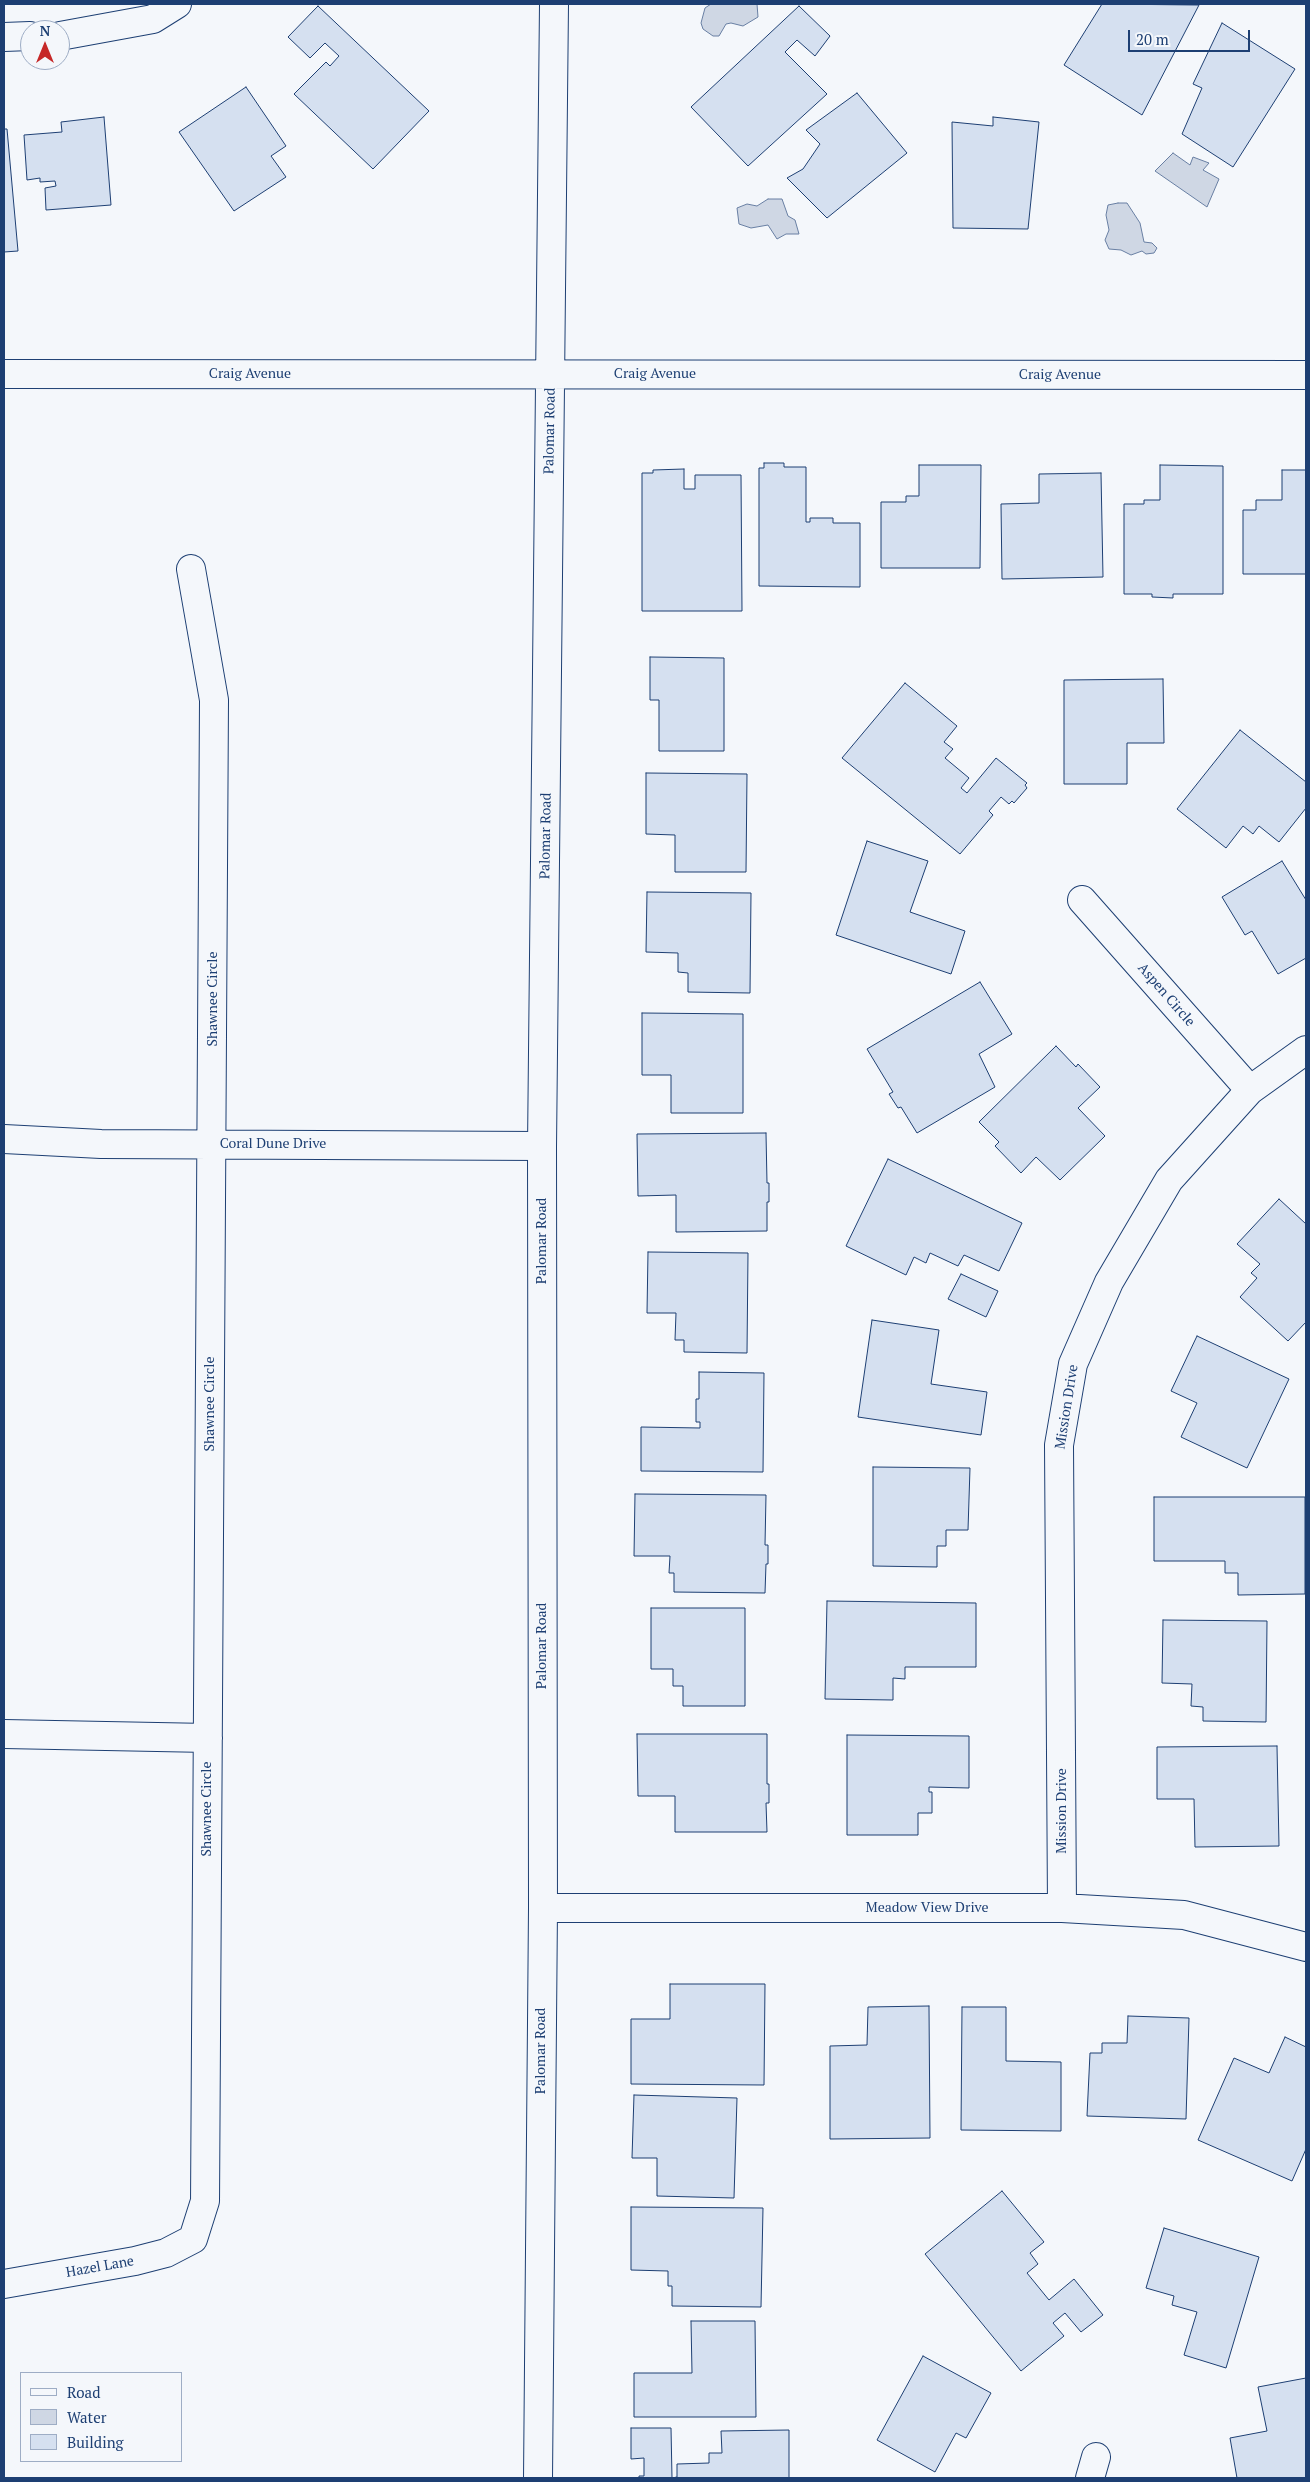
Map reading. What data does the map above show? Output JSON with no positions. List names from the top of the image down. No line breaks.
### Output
{"streets":{"street":["Craig Avenue","Palomar Road","Aspen Circle","Shawnee Circle","Coral Dune Drive","Mission Drive","Meadow View Drive","Hazel Lane"]},"crossings":[["Craig Avenue","Palomar Road"],["Palomar Road","Coral Dune Drive"],["Palomar Road","Meadow View Drive"],["Aspen Circle","Mission Drive"],["Shawnee Circle","Coral Dune Drive"],["Shawnee Circle","Hazel Lane"],["Mission Drive","Meadow View Drive"]],"legend":["Road","Water","Building"],"scale_bar":"20 m","north":"top"}
